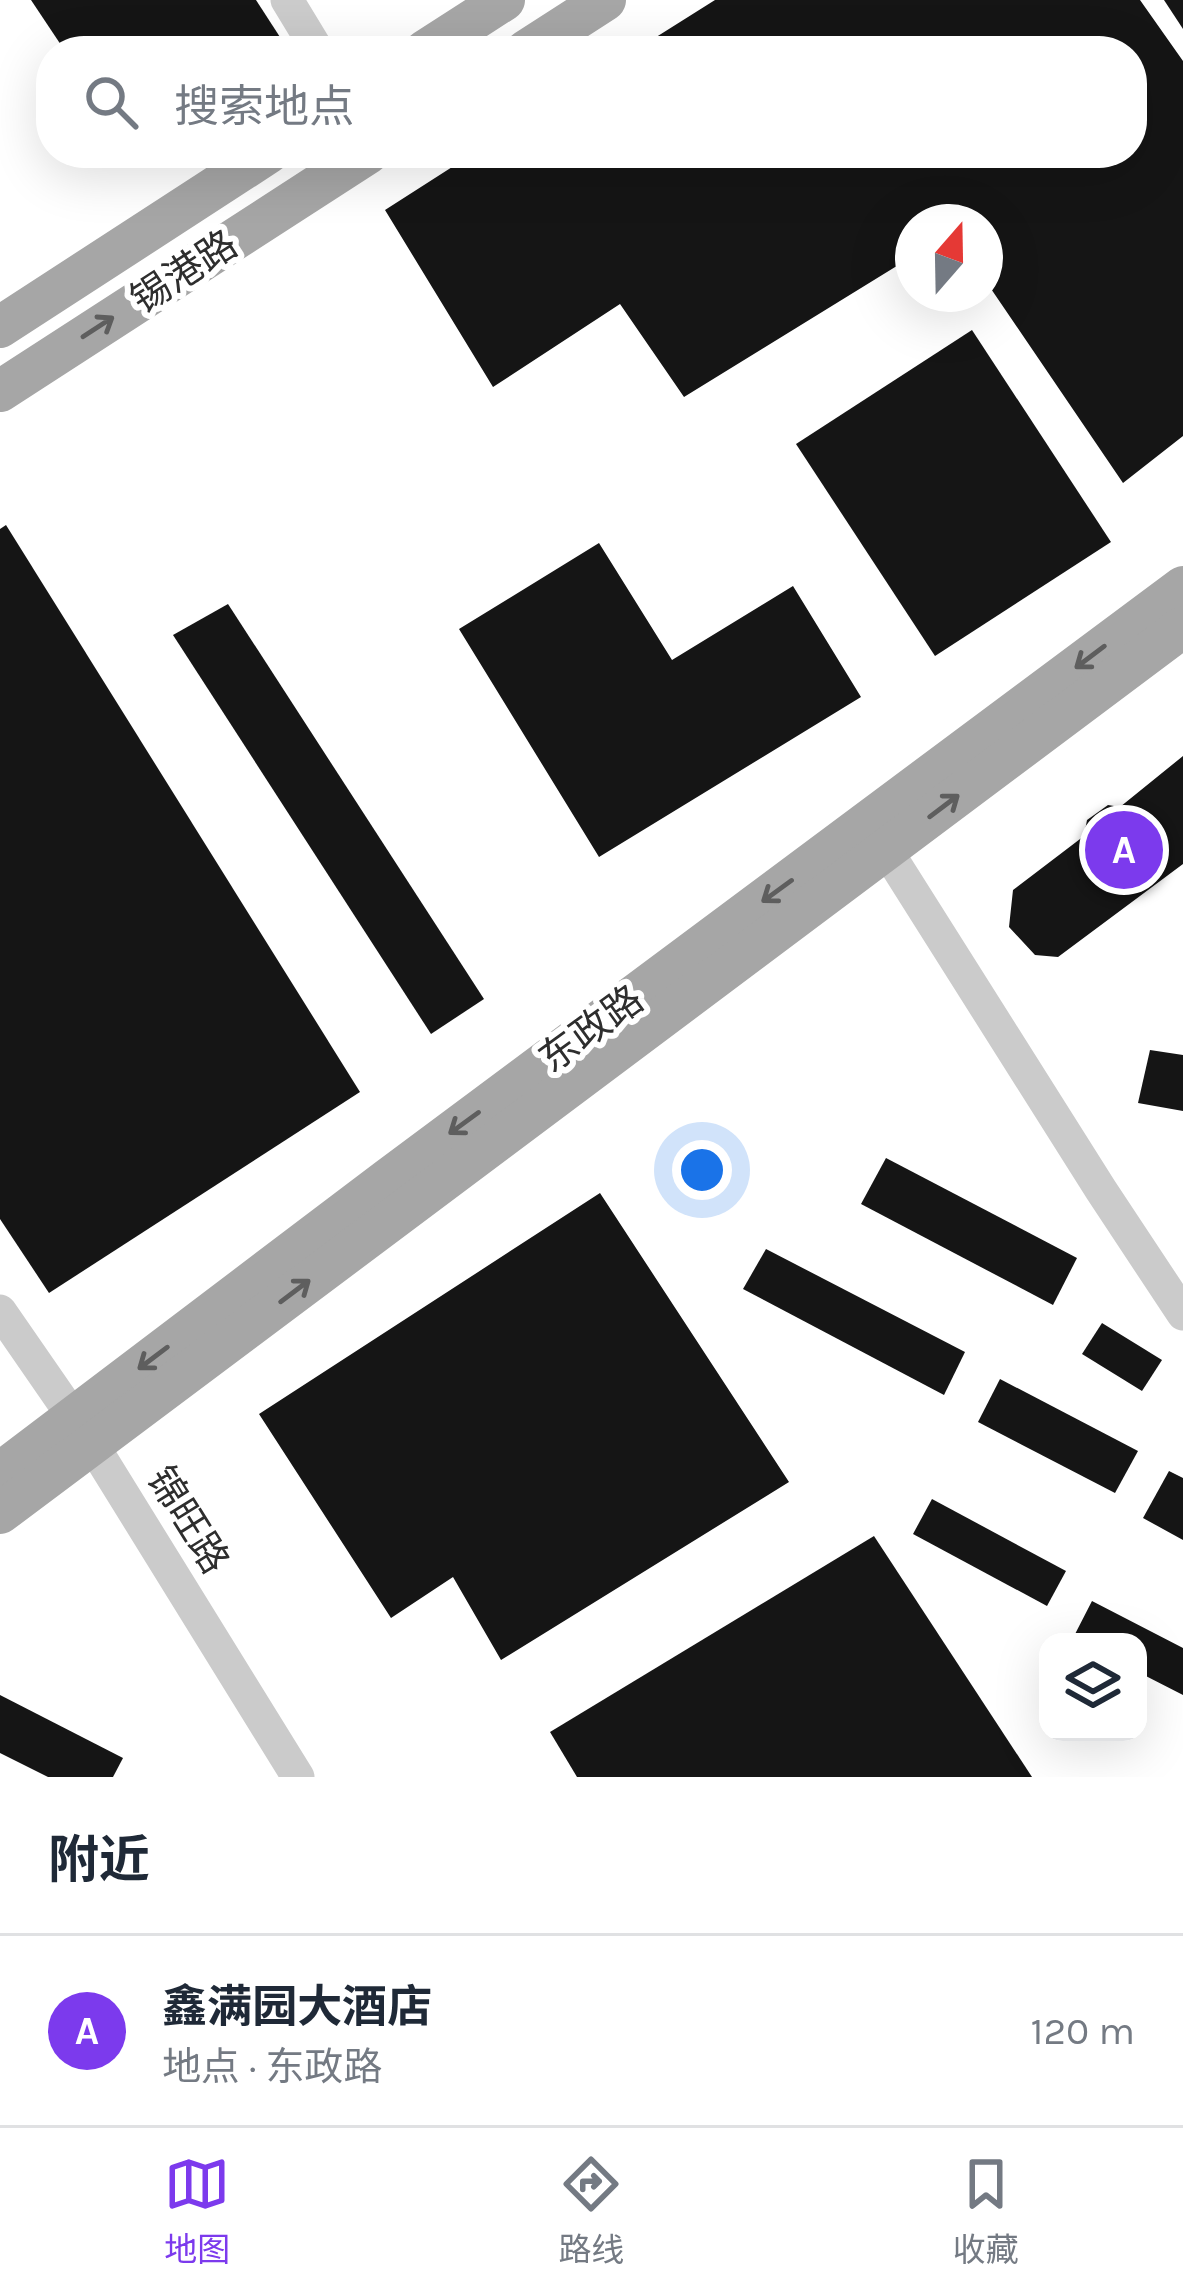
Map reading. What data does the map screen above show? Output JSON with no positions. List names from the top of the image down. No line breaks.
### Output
{"streets":{"main road":["锡港路","东政路"],"street":["锦旺路"]},"crossings":[["东政路","锦旺路"]],"north":"top","page":{"search":"搜索地点","pins":"A","heading":"附近","list":[{"mark":"A","name":"鑫满园大酒店","note":"地点 · 东政路","value":"120 m"}],"nav":["地图","路线","收藏"]}}
